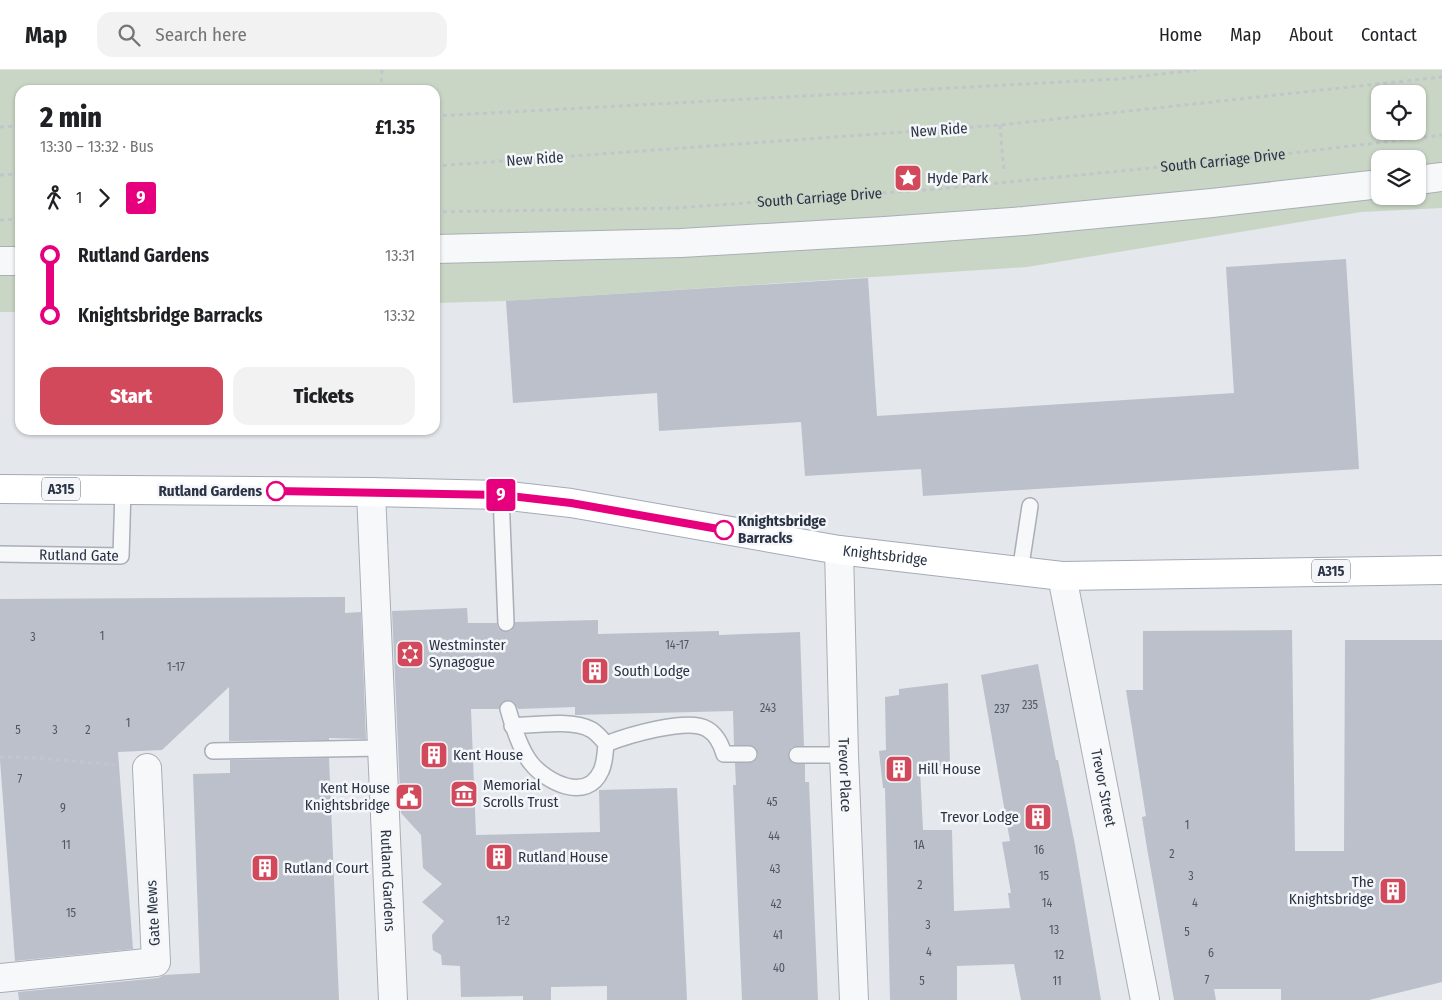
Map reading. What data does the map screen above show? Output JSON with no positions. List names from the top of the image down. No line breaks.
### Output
{"streets":{"main road":["A315","Knightsbridge"],"street":["Trevor Place","Trevor Street","Rutland Gardens","Gate Mews"],"lane":["Rutland Gate"],"path":["New Ride","South Carriage Drive"]},"crossings":[["A315","Rutland Gate"],["A315","Knightsbridge"],["Rutland Gate","Knightsbridge"],["Knightsbridge","Trevor Place"],["Knightsbridge","Trevor Street"],["Knightsbridge","Rutland Gardens"]],"places":{"place":["Hyde Park"],"other":["Rutland Gardens","Knightsbridge Barracks"],"synagogue":["Westminster Synagogue"],"building":["South Lodge","Kent House","Hill House","Trevor Lodge","Rutland House","Rutland Court","The Knightsbridge"],"museum":["Memorial Scrolls Trust"],"public building":["Kent House Knightsbridge"]},"lines":["bus line 9"],"house_numbers":["1","3","14-17","1-17","235","243","237","1","5","3","2","7","45","9","1","44","11","1A","16","2","43","15","3","2","14","4","42","15","1-2","3","13","5","41","4","6","12","40","7","5","11"],"page":{"header":"Map","search":"Search here","nav":["Home","Map","About","Contact"],"on_map":"9","heading":["2 min","13:30 – 13:32 · Bus","£1.35"],"legs":["1","9"],"list":[{"name":"Rutland Gardens","value":"13:31"},{"name":"Knightsbridge Barracks","value":"13:32"}],"buttons":["Start","Tickets"]}}
